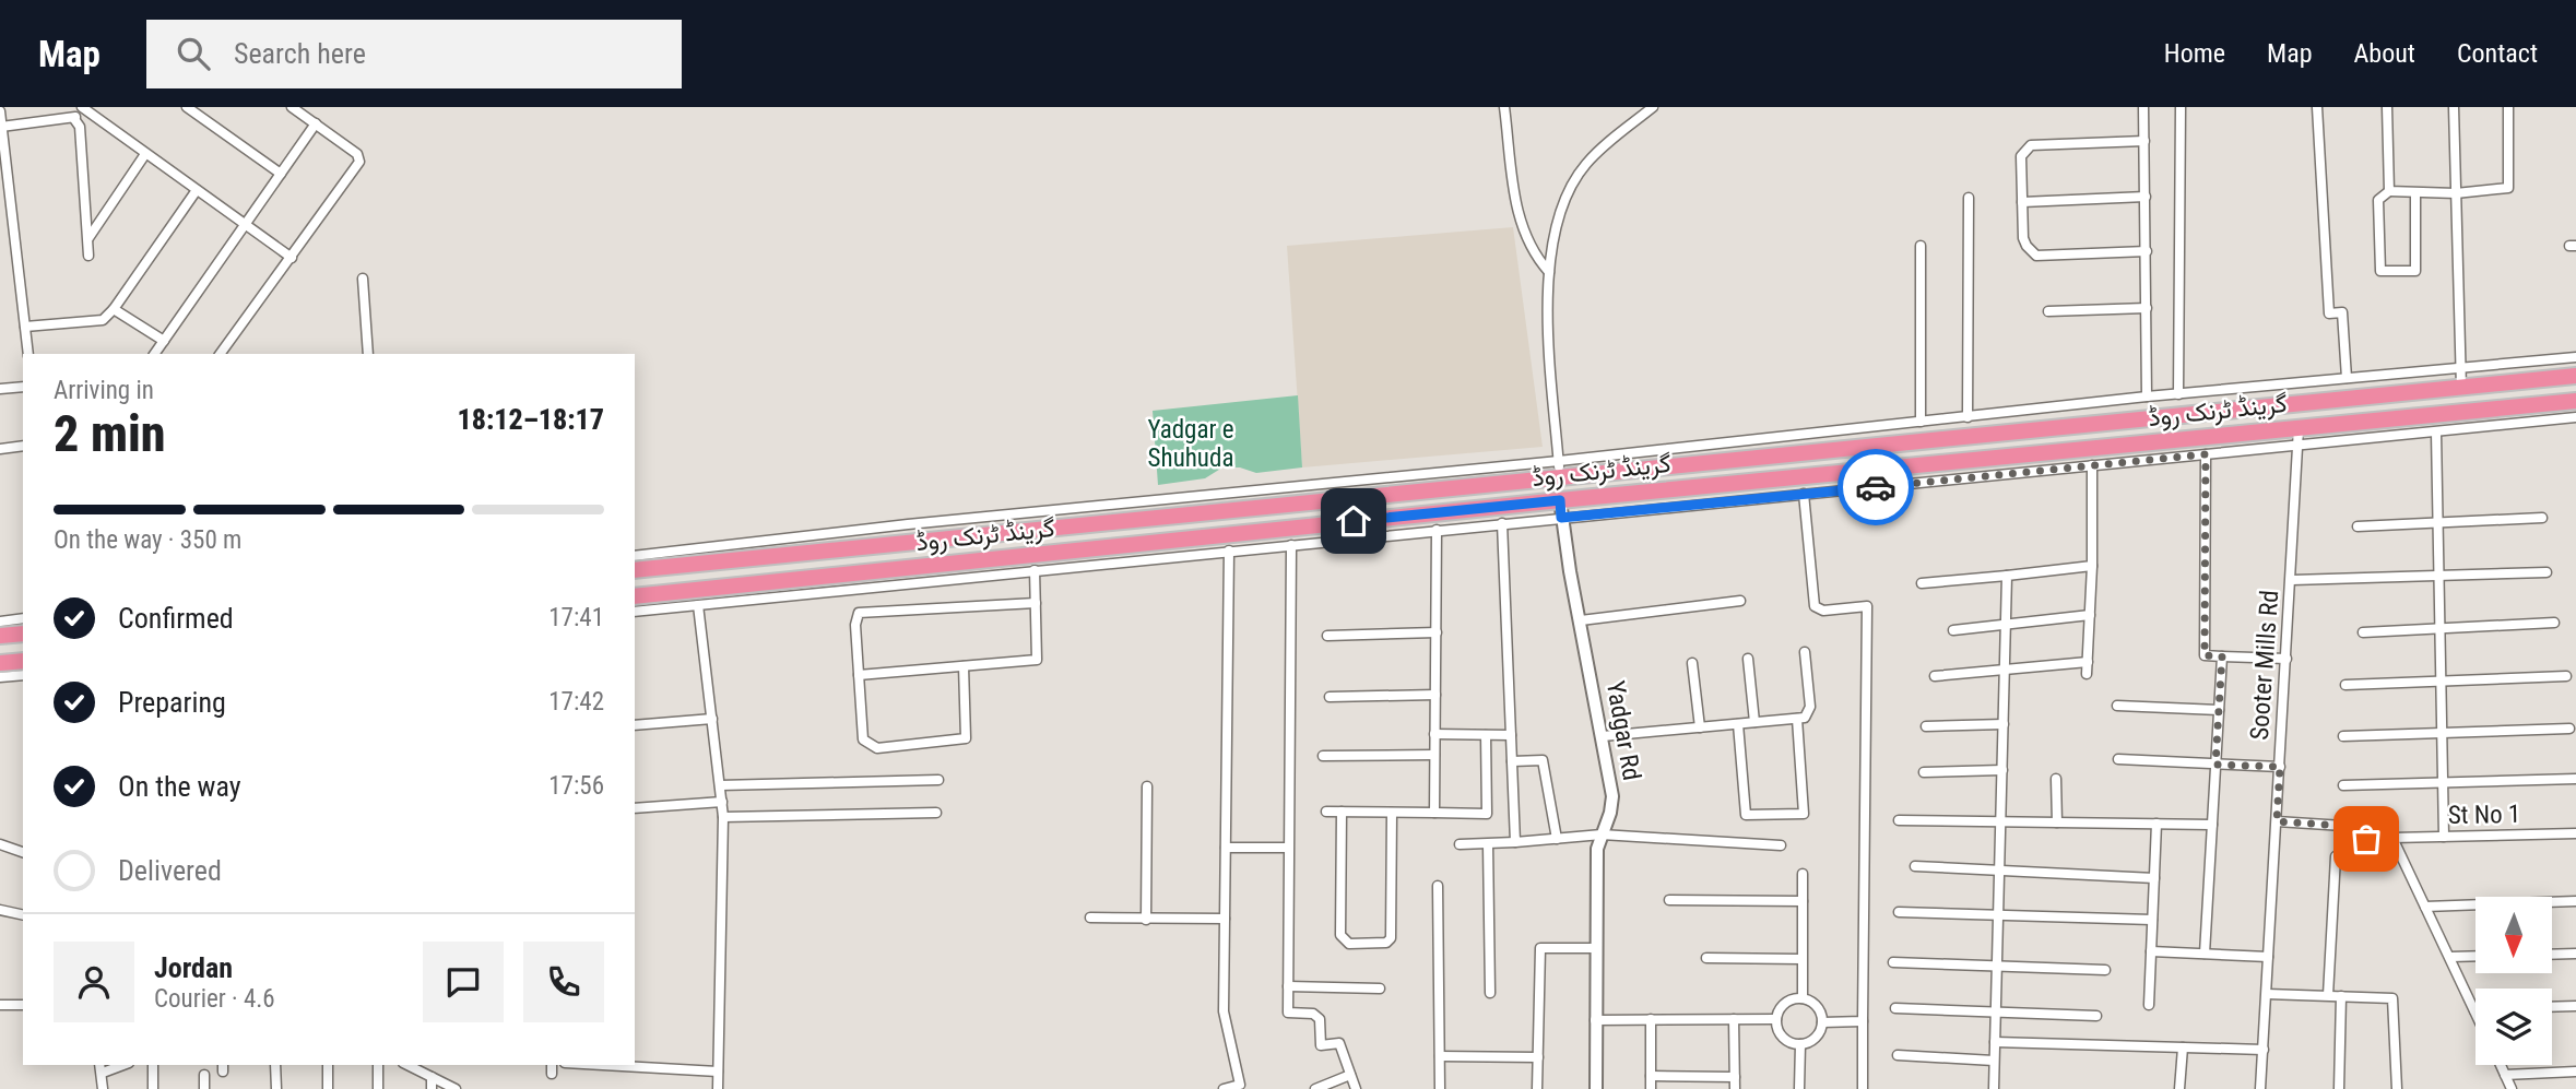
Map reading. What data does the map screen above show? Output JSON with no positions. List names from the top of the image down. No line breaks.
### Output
{"streets":{"highway":["گرینڈ ٹرنک روڈ"],"street":["Sooter Mills Rd","Yadgar Rd","St No 1"]},"crossings":[["گرینڈ ٹرنک روڈ","Sooter Mills Rd"],["گرینڈ ٹرنک روڈ","Yadgar Rd"],["Sooter Mills Rd","St No 1"]],"parks":["Yadgar e Shuhuda"],"north":"bottom","page":{"header":"Map","search":"Search here","nav":["Home","Map","About","Contact"],"heading":["2 min","Arriving in","18:12–18:17"],"panel":["Jordan","Courier · 4.6"],"bar":"On the way · 350 m","list":[["Confirmed","17:41"],["Preparing","17:42"],["On the way","17:56"],"Delivered"]}}
